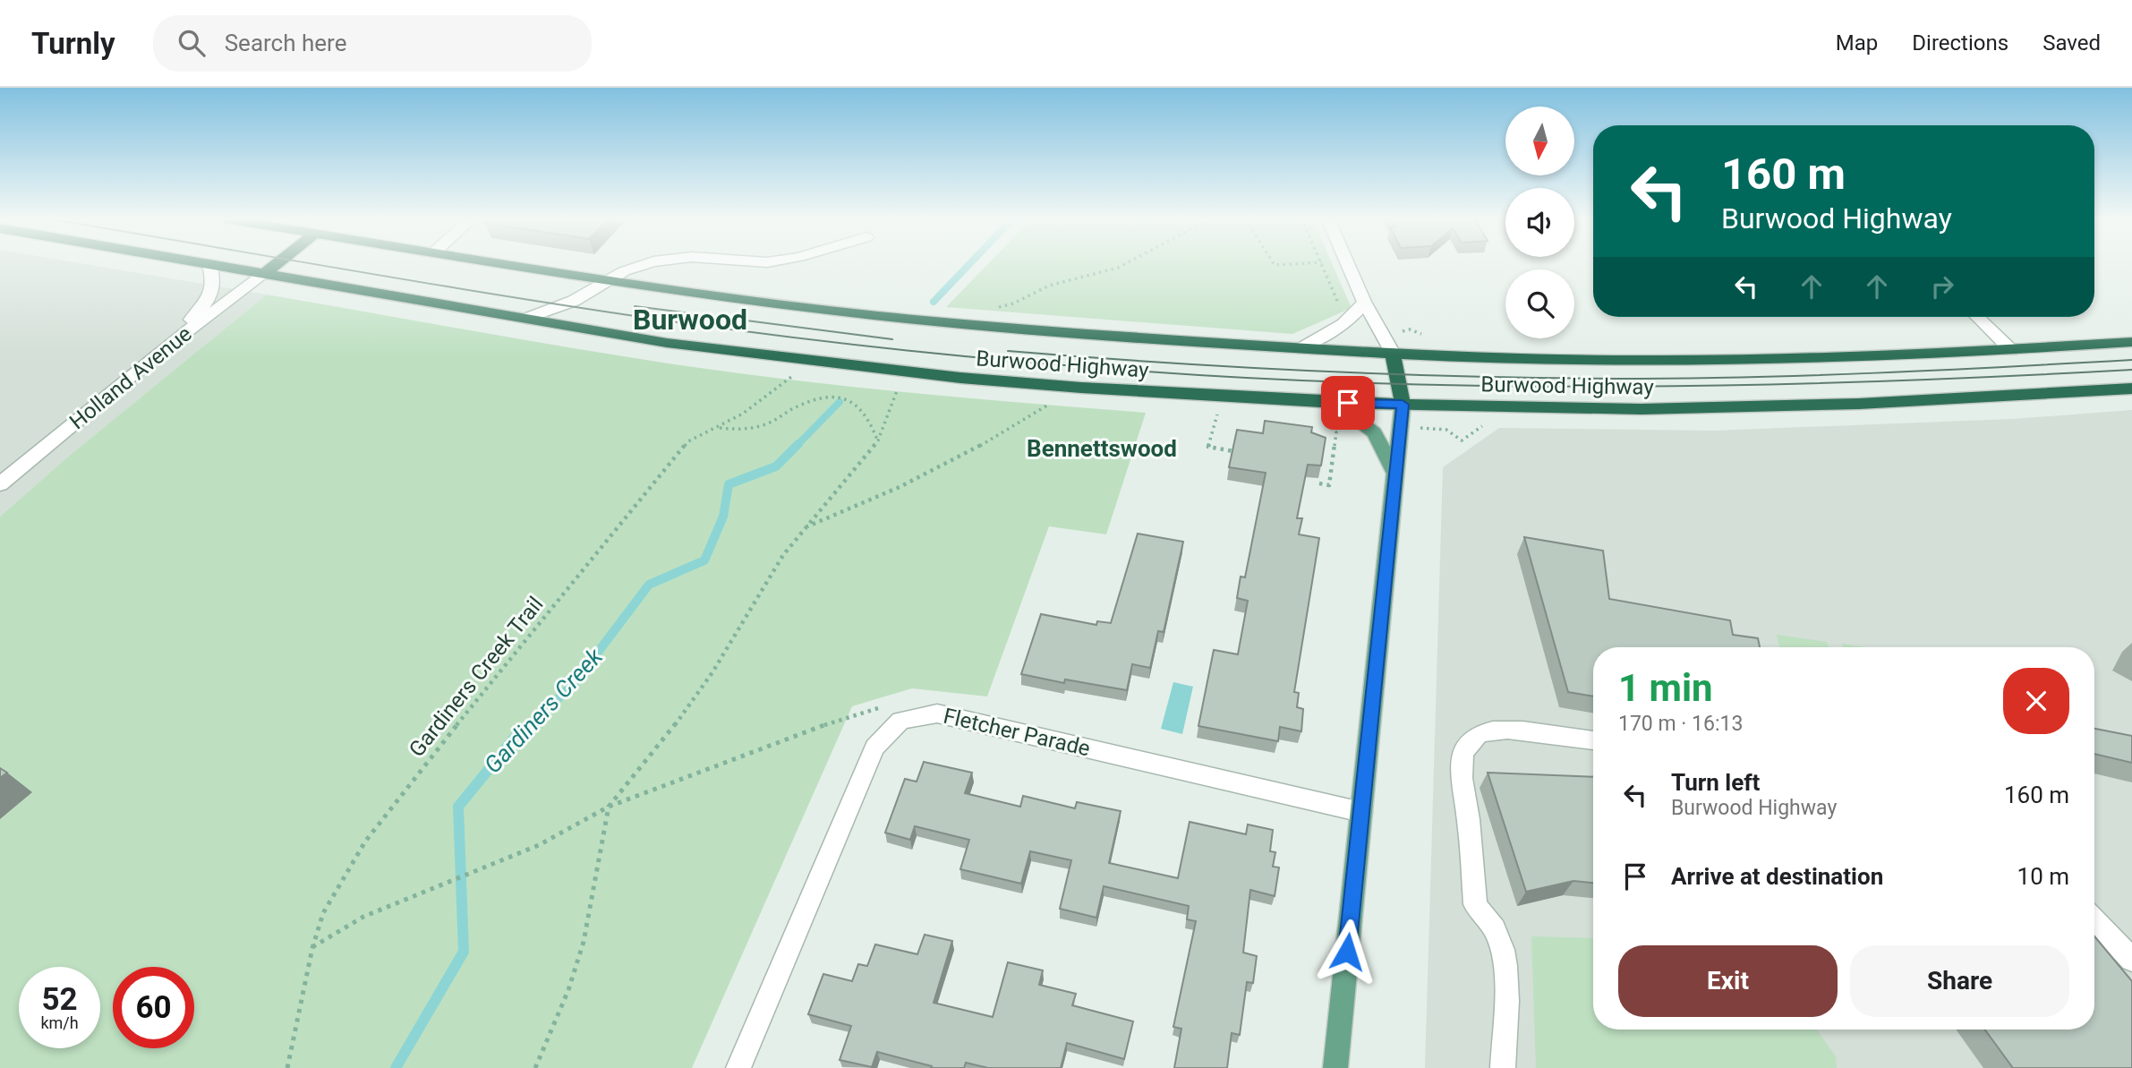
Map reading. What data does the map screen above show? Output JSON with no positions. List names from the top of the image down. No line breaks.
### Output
{"streets":{"highway":["Burwood Highway"],"street":["Holland Avenue","Fletcher Parade"],"path":["Gardiners Creek Trail"]},"crossings":[["Burwood Highway","Holland Avenue"]],"districts":["Burwood","Bennettswood"],"water":["Gardiners Creek"],"north":"bottom","page":{"header":"Turnly","search":"Search here","nav":["Map","Directions","Saved"],"turn":["160 m","Burwood Highway"],"heading":["1 min","170 m · 16:13"],"list":[{"name":"Turn left","note":"Burwood Highway","value":"160 m"},{"name":"Arrive at destination","value":"10 m"}],"buttons":["Exit","Share"],"speed":"52 km/h","limit":"60"}}
